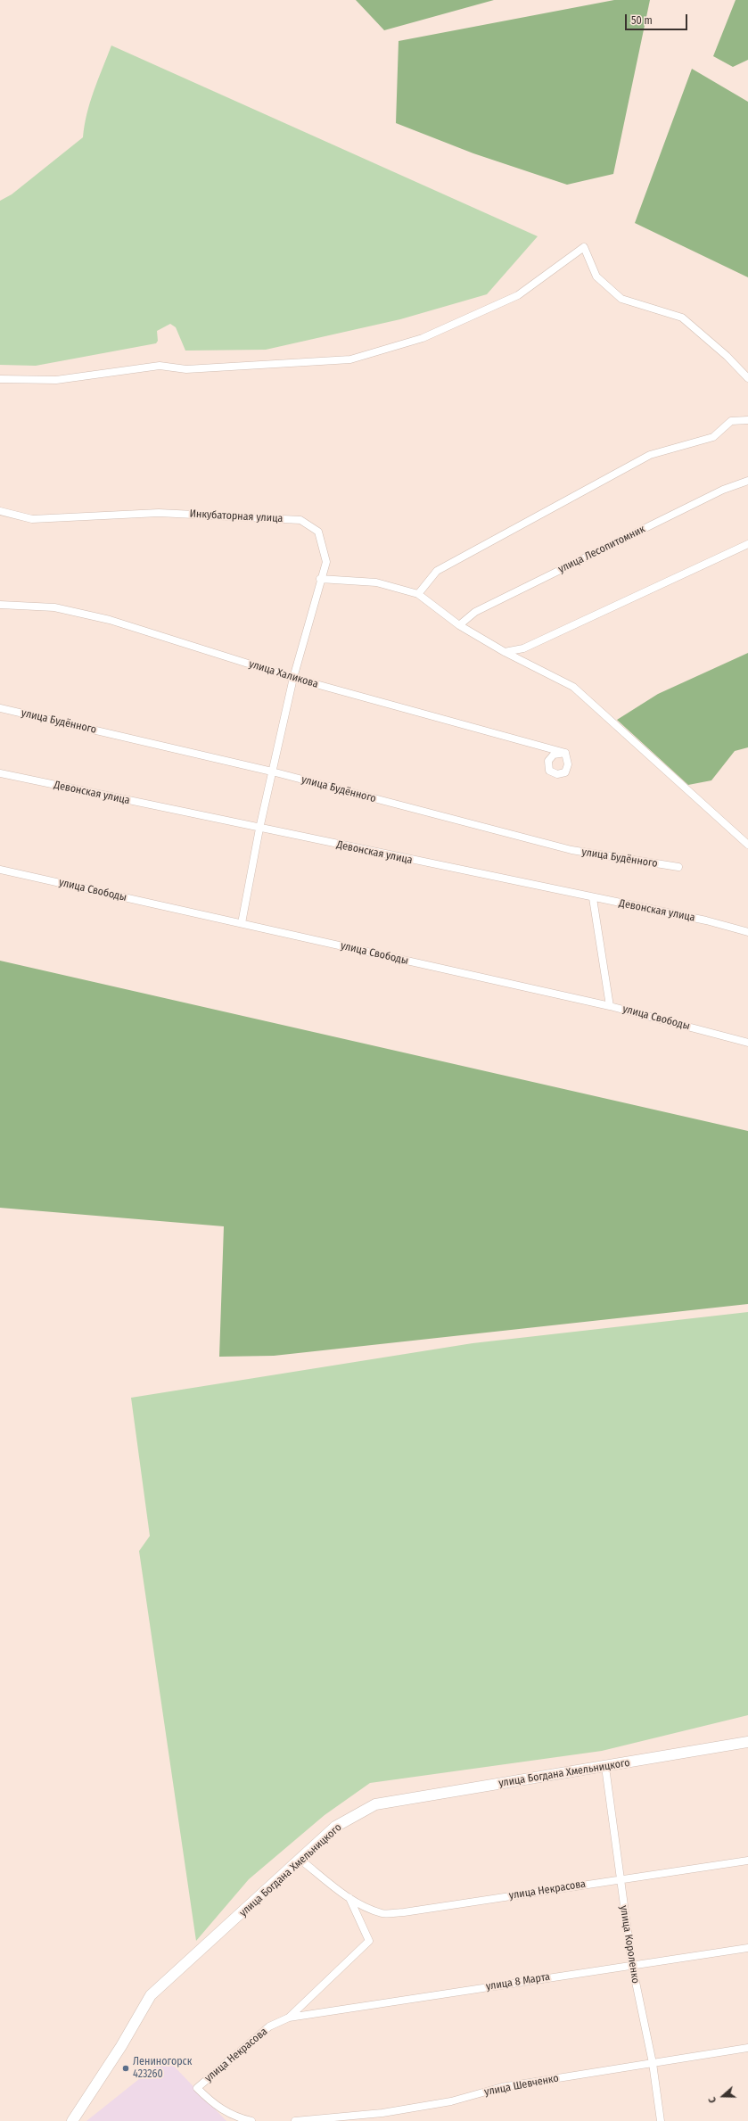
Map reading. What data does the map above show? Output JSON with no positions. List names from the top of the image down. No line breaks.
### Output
{"streets":{"street":["Инкубаторная улица","улица Лесопитомник","улица Халикова","улица Будённого","Девонская улица","улица Свободы","улица Богдана Хмельницкого","улица Некрасова","улица Короленко","улица 8 Марта","улица Шевченко"]},"crossings":[["Инкубаторная улица","улица Халикова"],["Инкубаторная улица","улица Будённого"],["Инкубаторная улица","Девонская улица"],["Инкубаторная улица","улица Свободы"],["улица Богдана Хмельницкого","улица Некрасова"],["улица Богдана Хмельницкого","улица Короленко"],["улица Некрасова","улица Короленко"],["улица Некрасова","улица 8 Марта"],["улица Короленко","улица 8 Марта"],["улица Короленко","улица Шевченко"]],"places":["Лениногорск 423260"],"scale_bar":"50 m","north":"left"}
